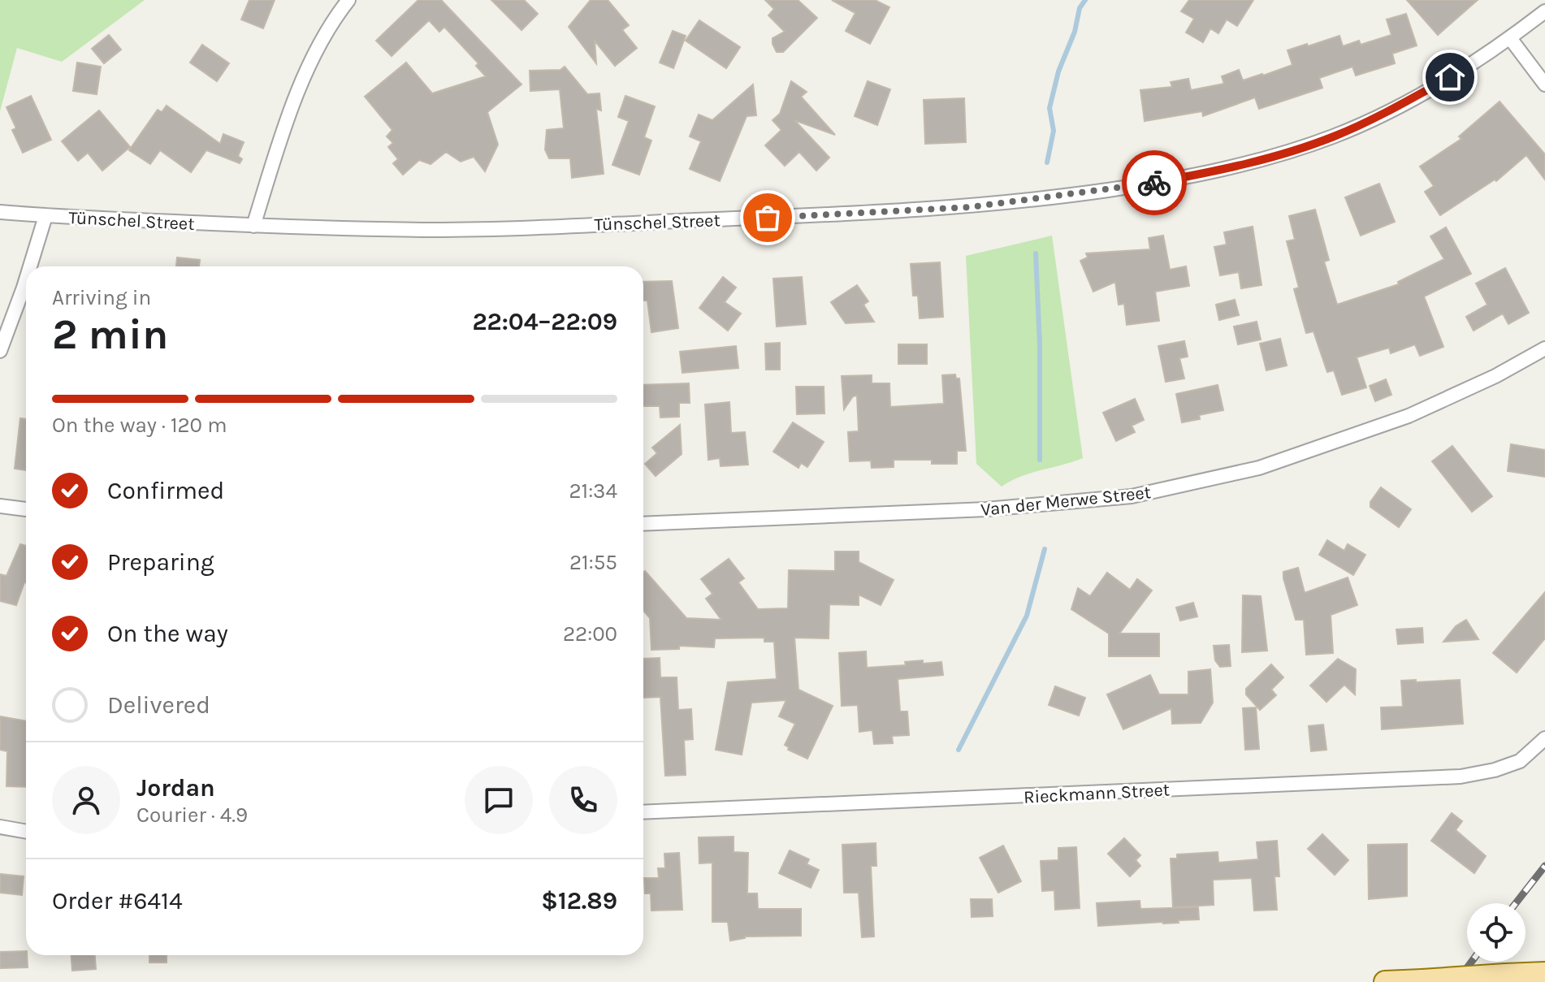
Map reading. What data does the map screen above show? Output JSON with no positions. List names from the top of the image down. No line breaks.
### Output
{"streets":{"street":["Tünschel Street","Van der Merwe Street","Rieckmann Street"]},"page":{"heading":["2 min","Arriving in","22:04–22:09"],"panel":["Jordan","Courier · 4.9","Order #6414","$12.89"],"bar":"On the way · 120 m","list":[["Confirmed","21:34"],["Preparing","21:55"],["On the way","22:00"],"Delivered"]}}
